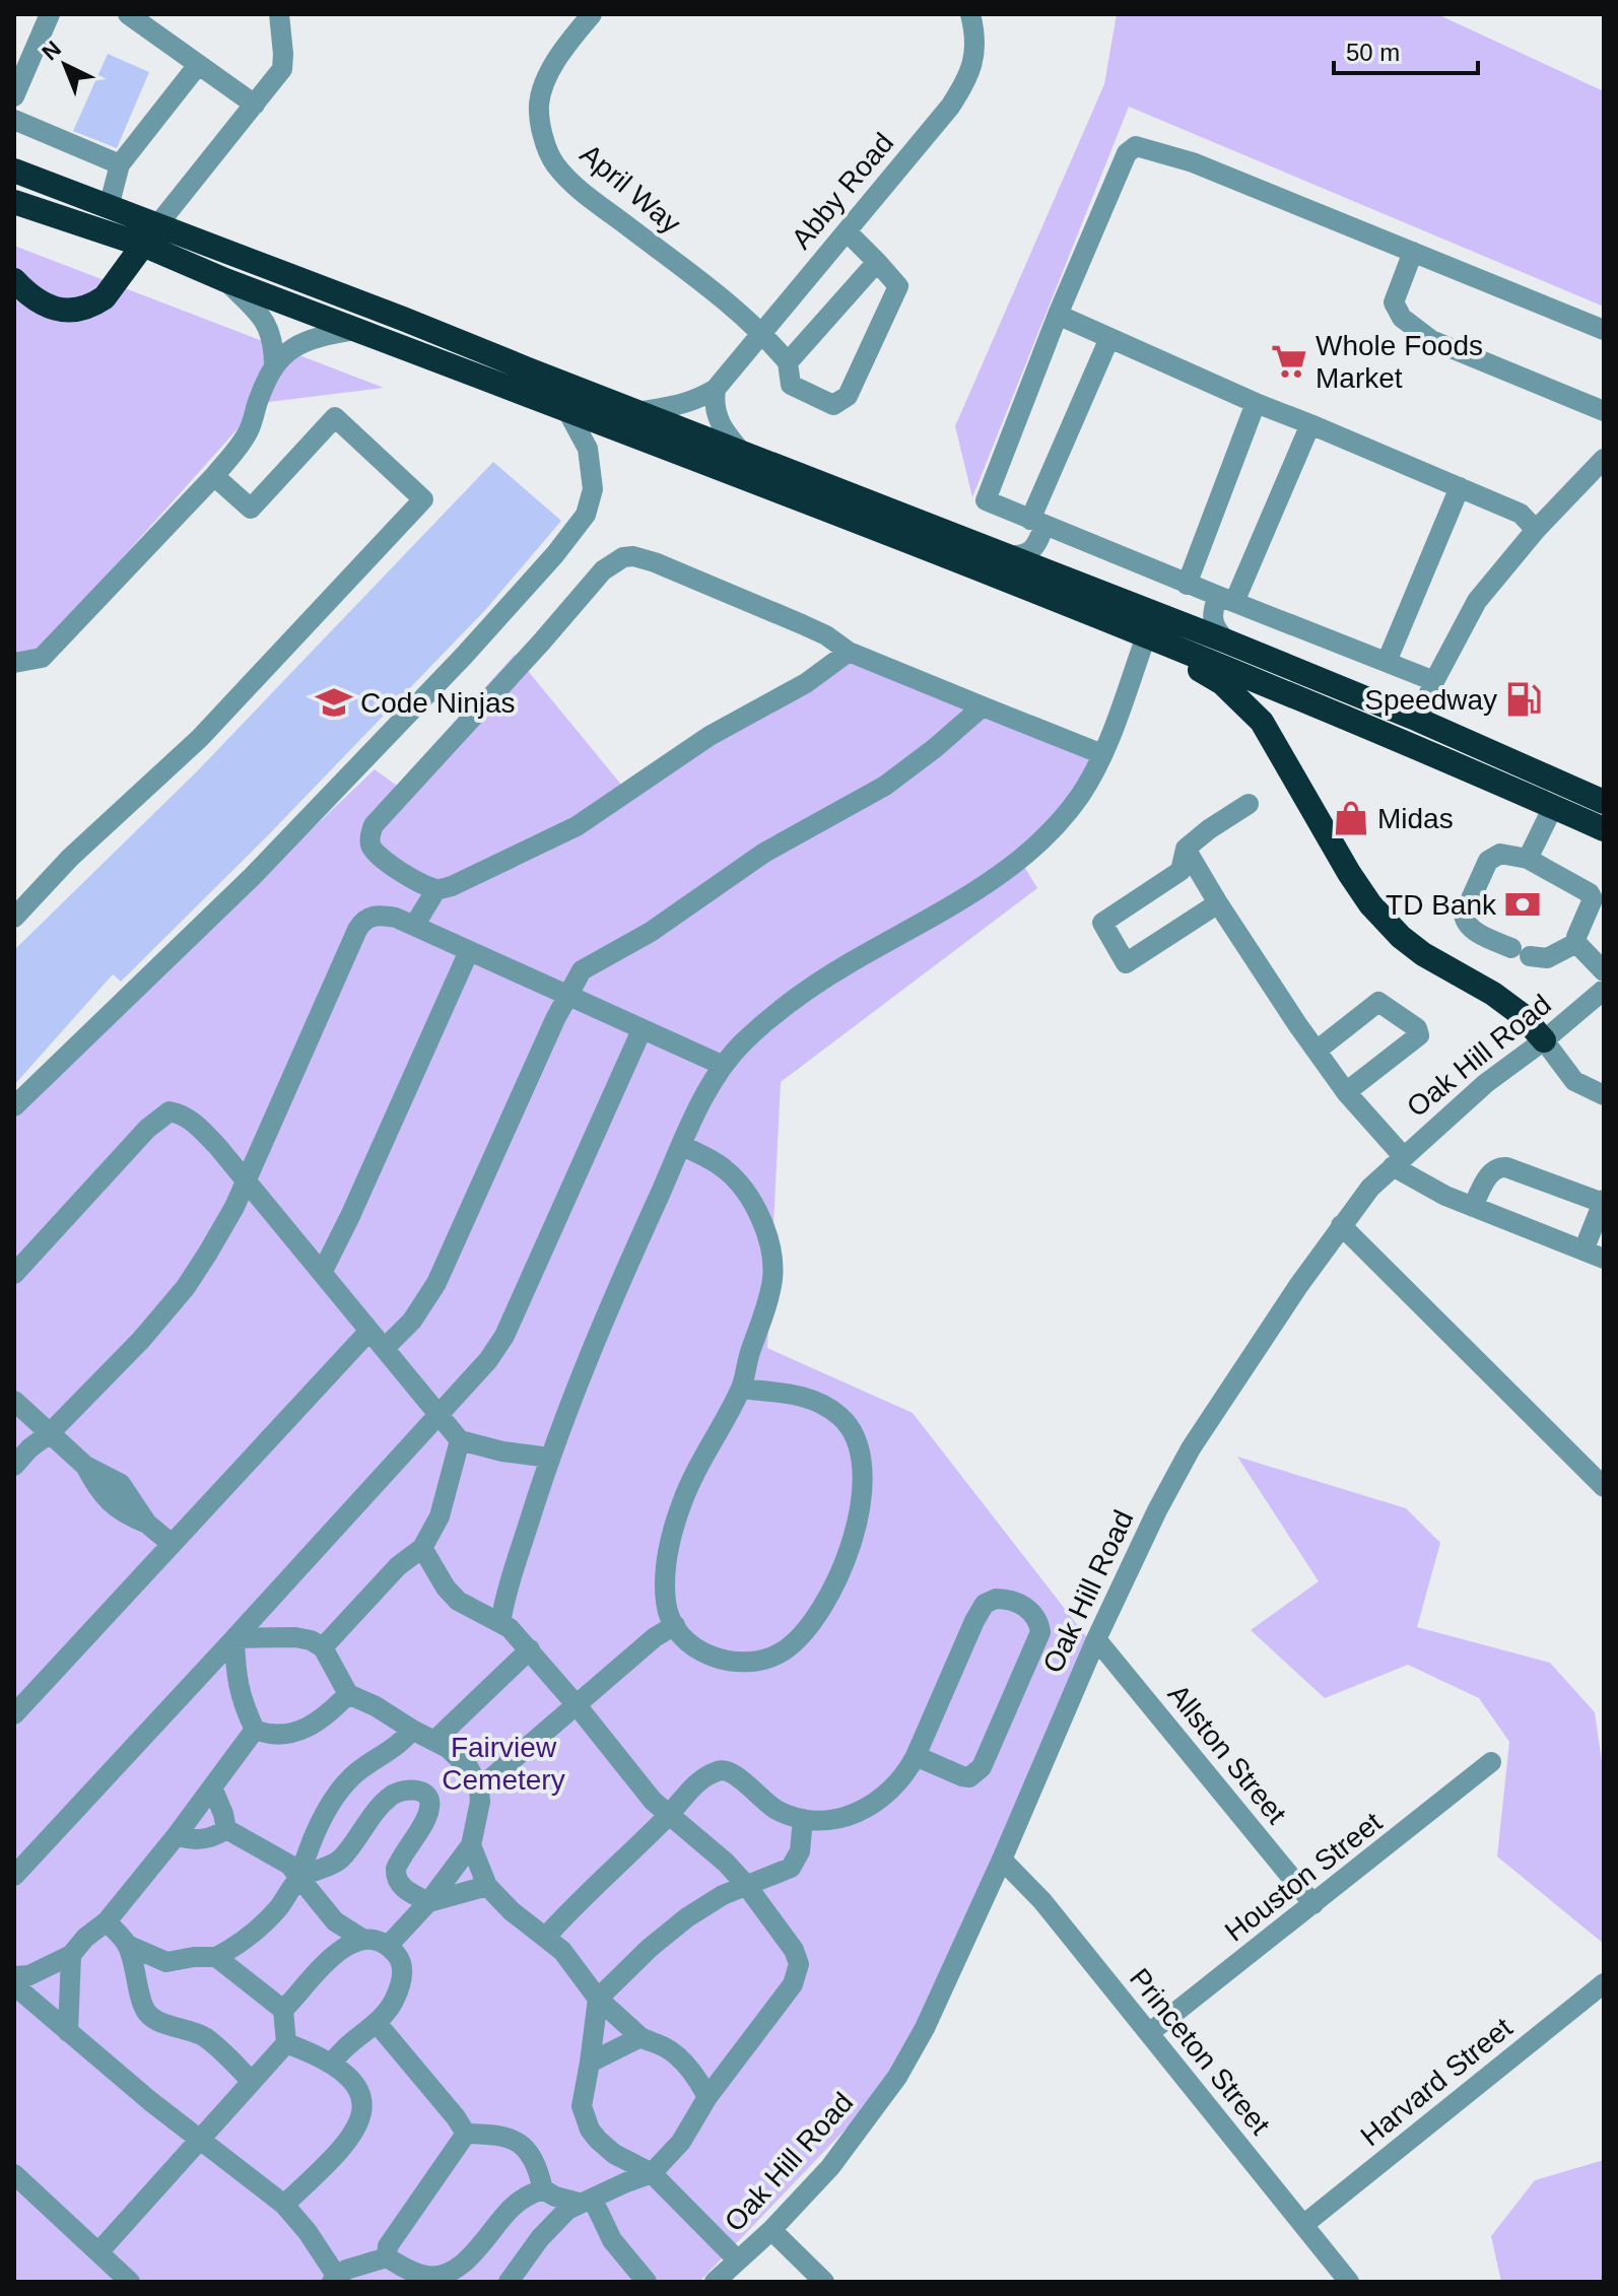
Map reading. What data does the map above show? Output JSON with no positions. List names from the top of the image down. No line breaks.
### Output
{"streets":{"street":["April Way","Abby Road","Oak Hill Road","Allston Street","Houston Street","Princeton Street","Harvard Street"]},"crossings":[["April Way","Abby Road"],["Oak Hill Road","Allston Street"],["Oak Hill Road","Princeton Street"],["Allston Street","Houston Street"],["Houston Street","Princeton Street"],["Princeton Street","Harvard Street"]],"parks":["Fairview Cemetery"],"places":{"supermarket":["Whole Foods Market"],"fuel station":["Speedway"],"school or university":["Code Ninjas"],"shop":["Midas"],"bank":["TD Bank"]},"scale_bar":"50 m","north":"top left"}
